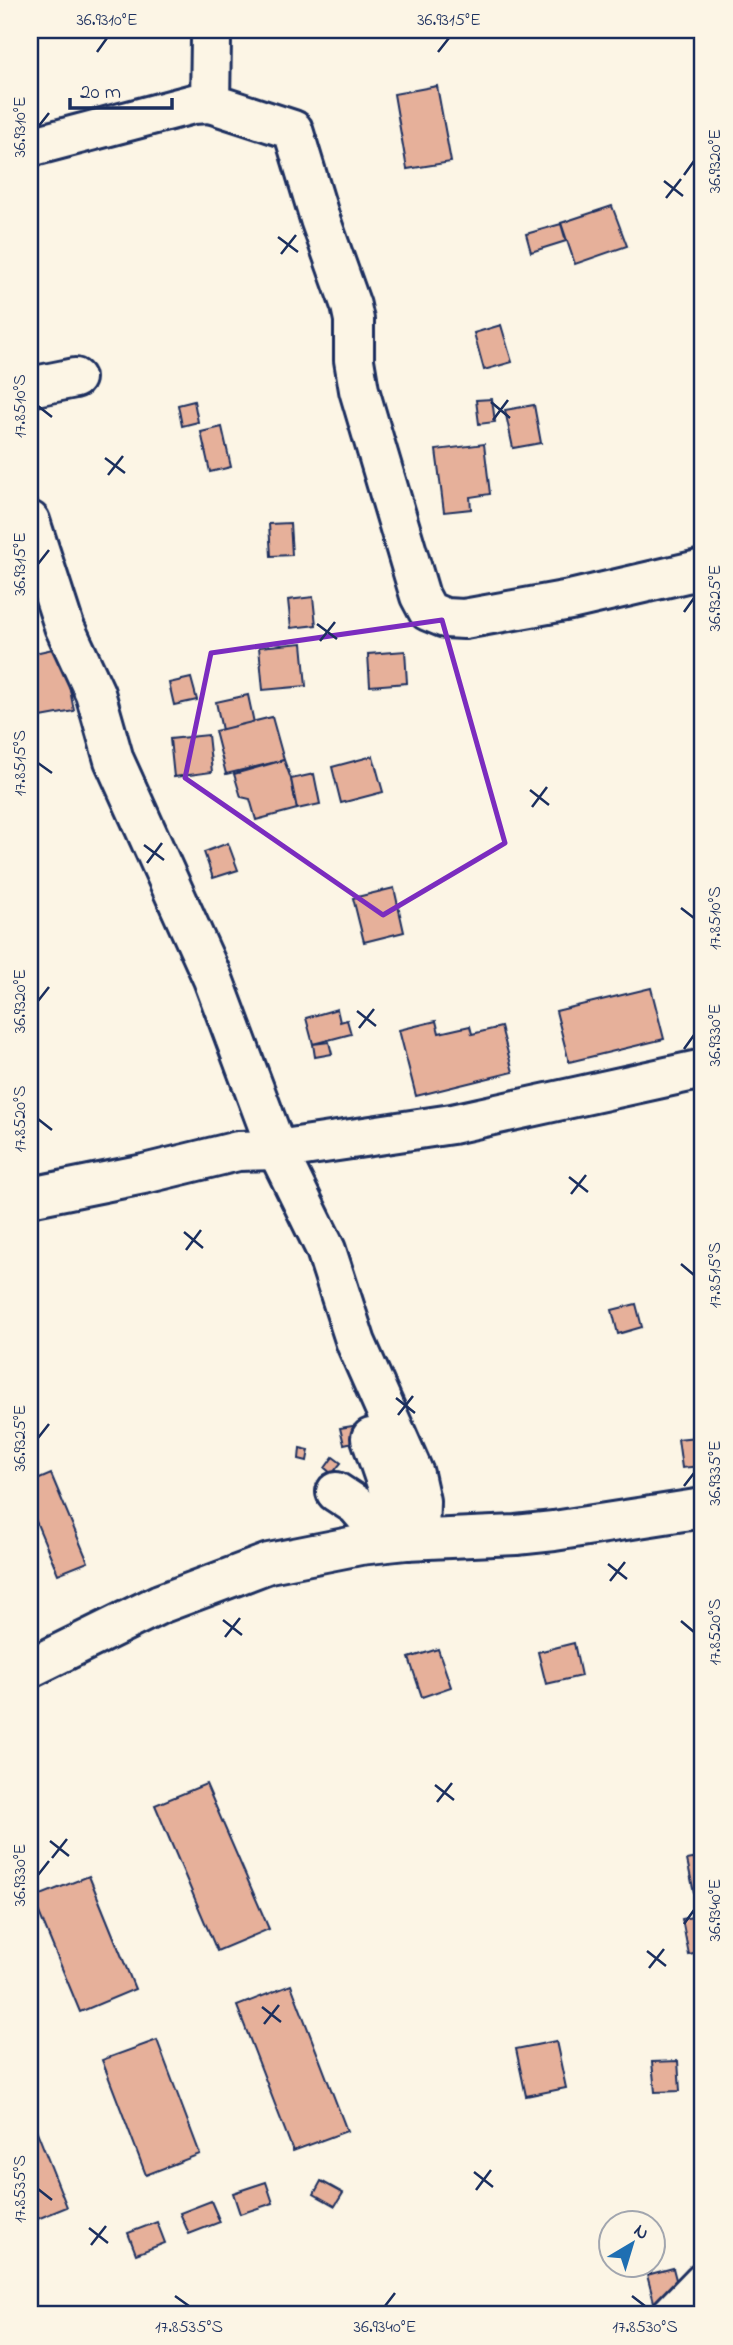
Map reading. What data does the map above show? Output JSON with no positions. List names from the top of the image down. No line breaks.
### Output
{"scale_bar":"20 m","north":"top right","coordinates":["36.9310°E","36.9315°E","36.9320°E","17.8510°S","36.9325°E","17.8515°S","36.9330°E","17.8520°S","36.9335°E","36.9340°E","17.8535°S","17.8530°S"]}
